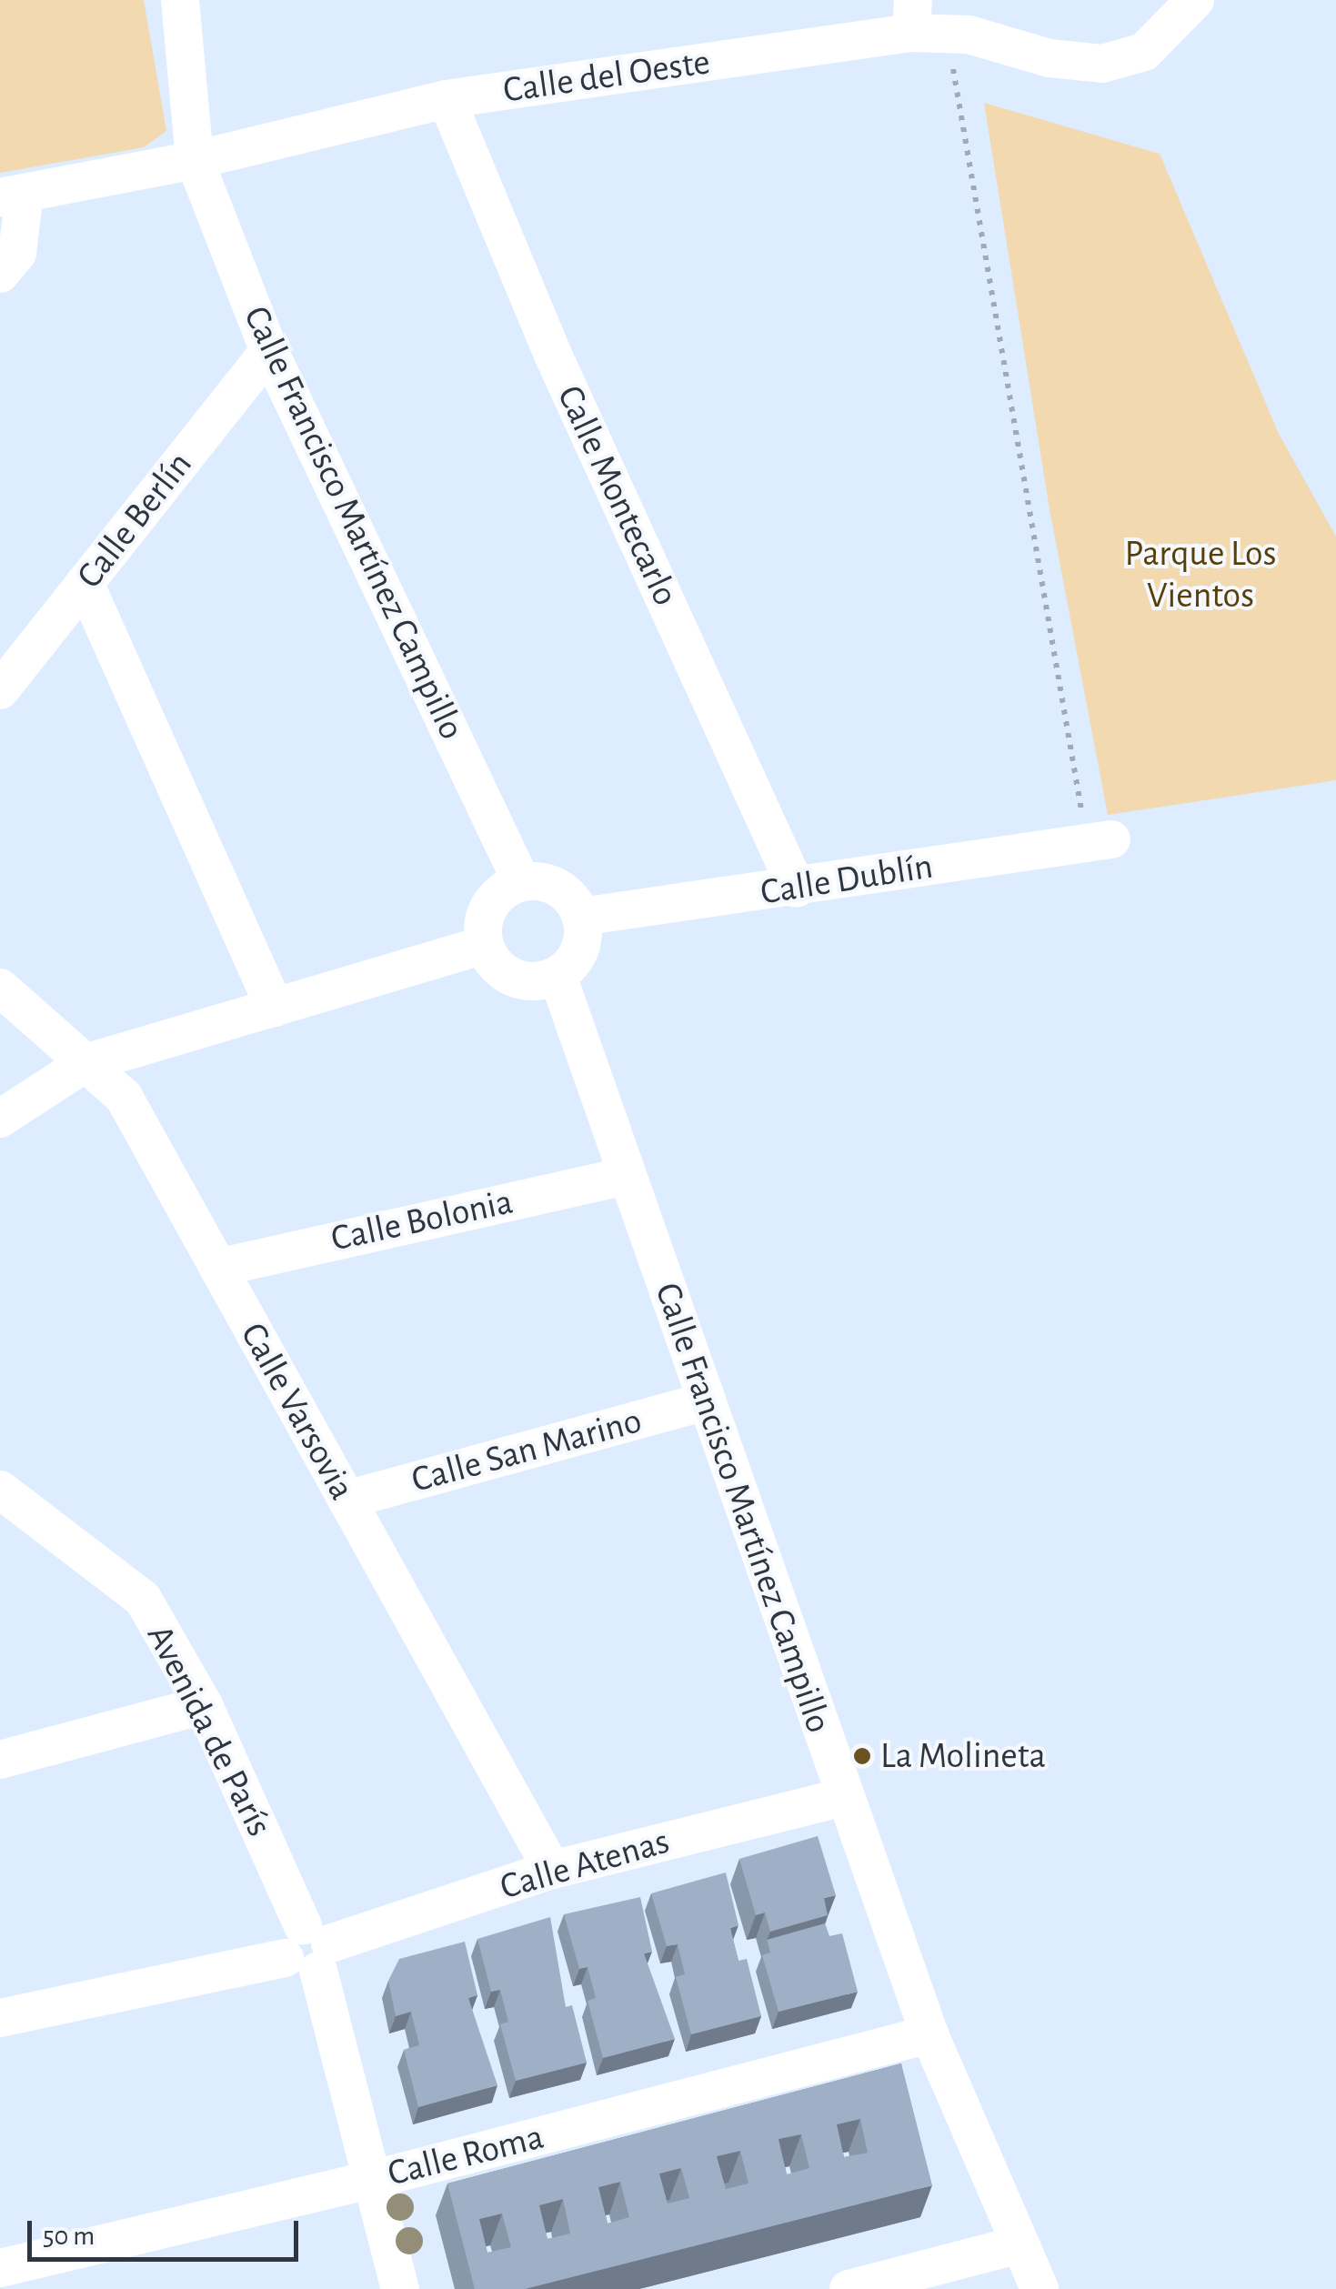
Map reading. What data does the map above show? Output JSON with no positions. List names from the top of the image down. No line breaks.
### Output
{"streets":{"street":["Calle del Oeste","Calle Montecarlo","Calle Berlín","Calle Francisco Martínez Campillo","Calle Dublín","Calle Bolonia","Calle Varsovia","Calle San Marino","Avenida de París","Calle Atenas","Calle Roma"]},"crossings":[["Calle del Oeste","Calle Montecarlo"],["Calle del Oeste","Calle Francisco Martínez Campillo"],["Calle Montecarlo","Calle Dublín"],["Calle Berlín","Calle Francisco Martínez Campillo"],["Calle Francisco Martínez Campillo","Calle Dublín"],["Calle Francisco Martínez Campillo","Calle Bolonia"],["Calle Francisco Martínez Campillo","Calle San Marino"],["Calle Francisco Martínez Campillo","Calle Atenas"],["Calle Francisco Martínez Campillo","Calle Roma"],["Calle Bolonia","Calle Varsovia"],["Calle Varsovia","Calle San Marino"],["Calle Varsovia","Calle Atenas"],["Avenida de París","Calle Atenas"],["Avenida de París","Calle Roma"]],"parks":["Parque Los Vientos"],"places":["La Molineta"],"scale_bar":"50 m"}
